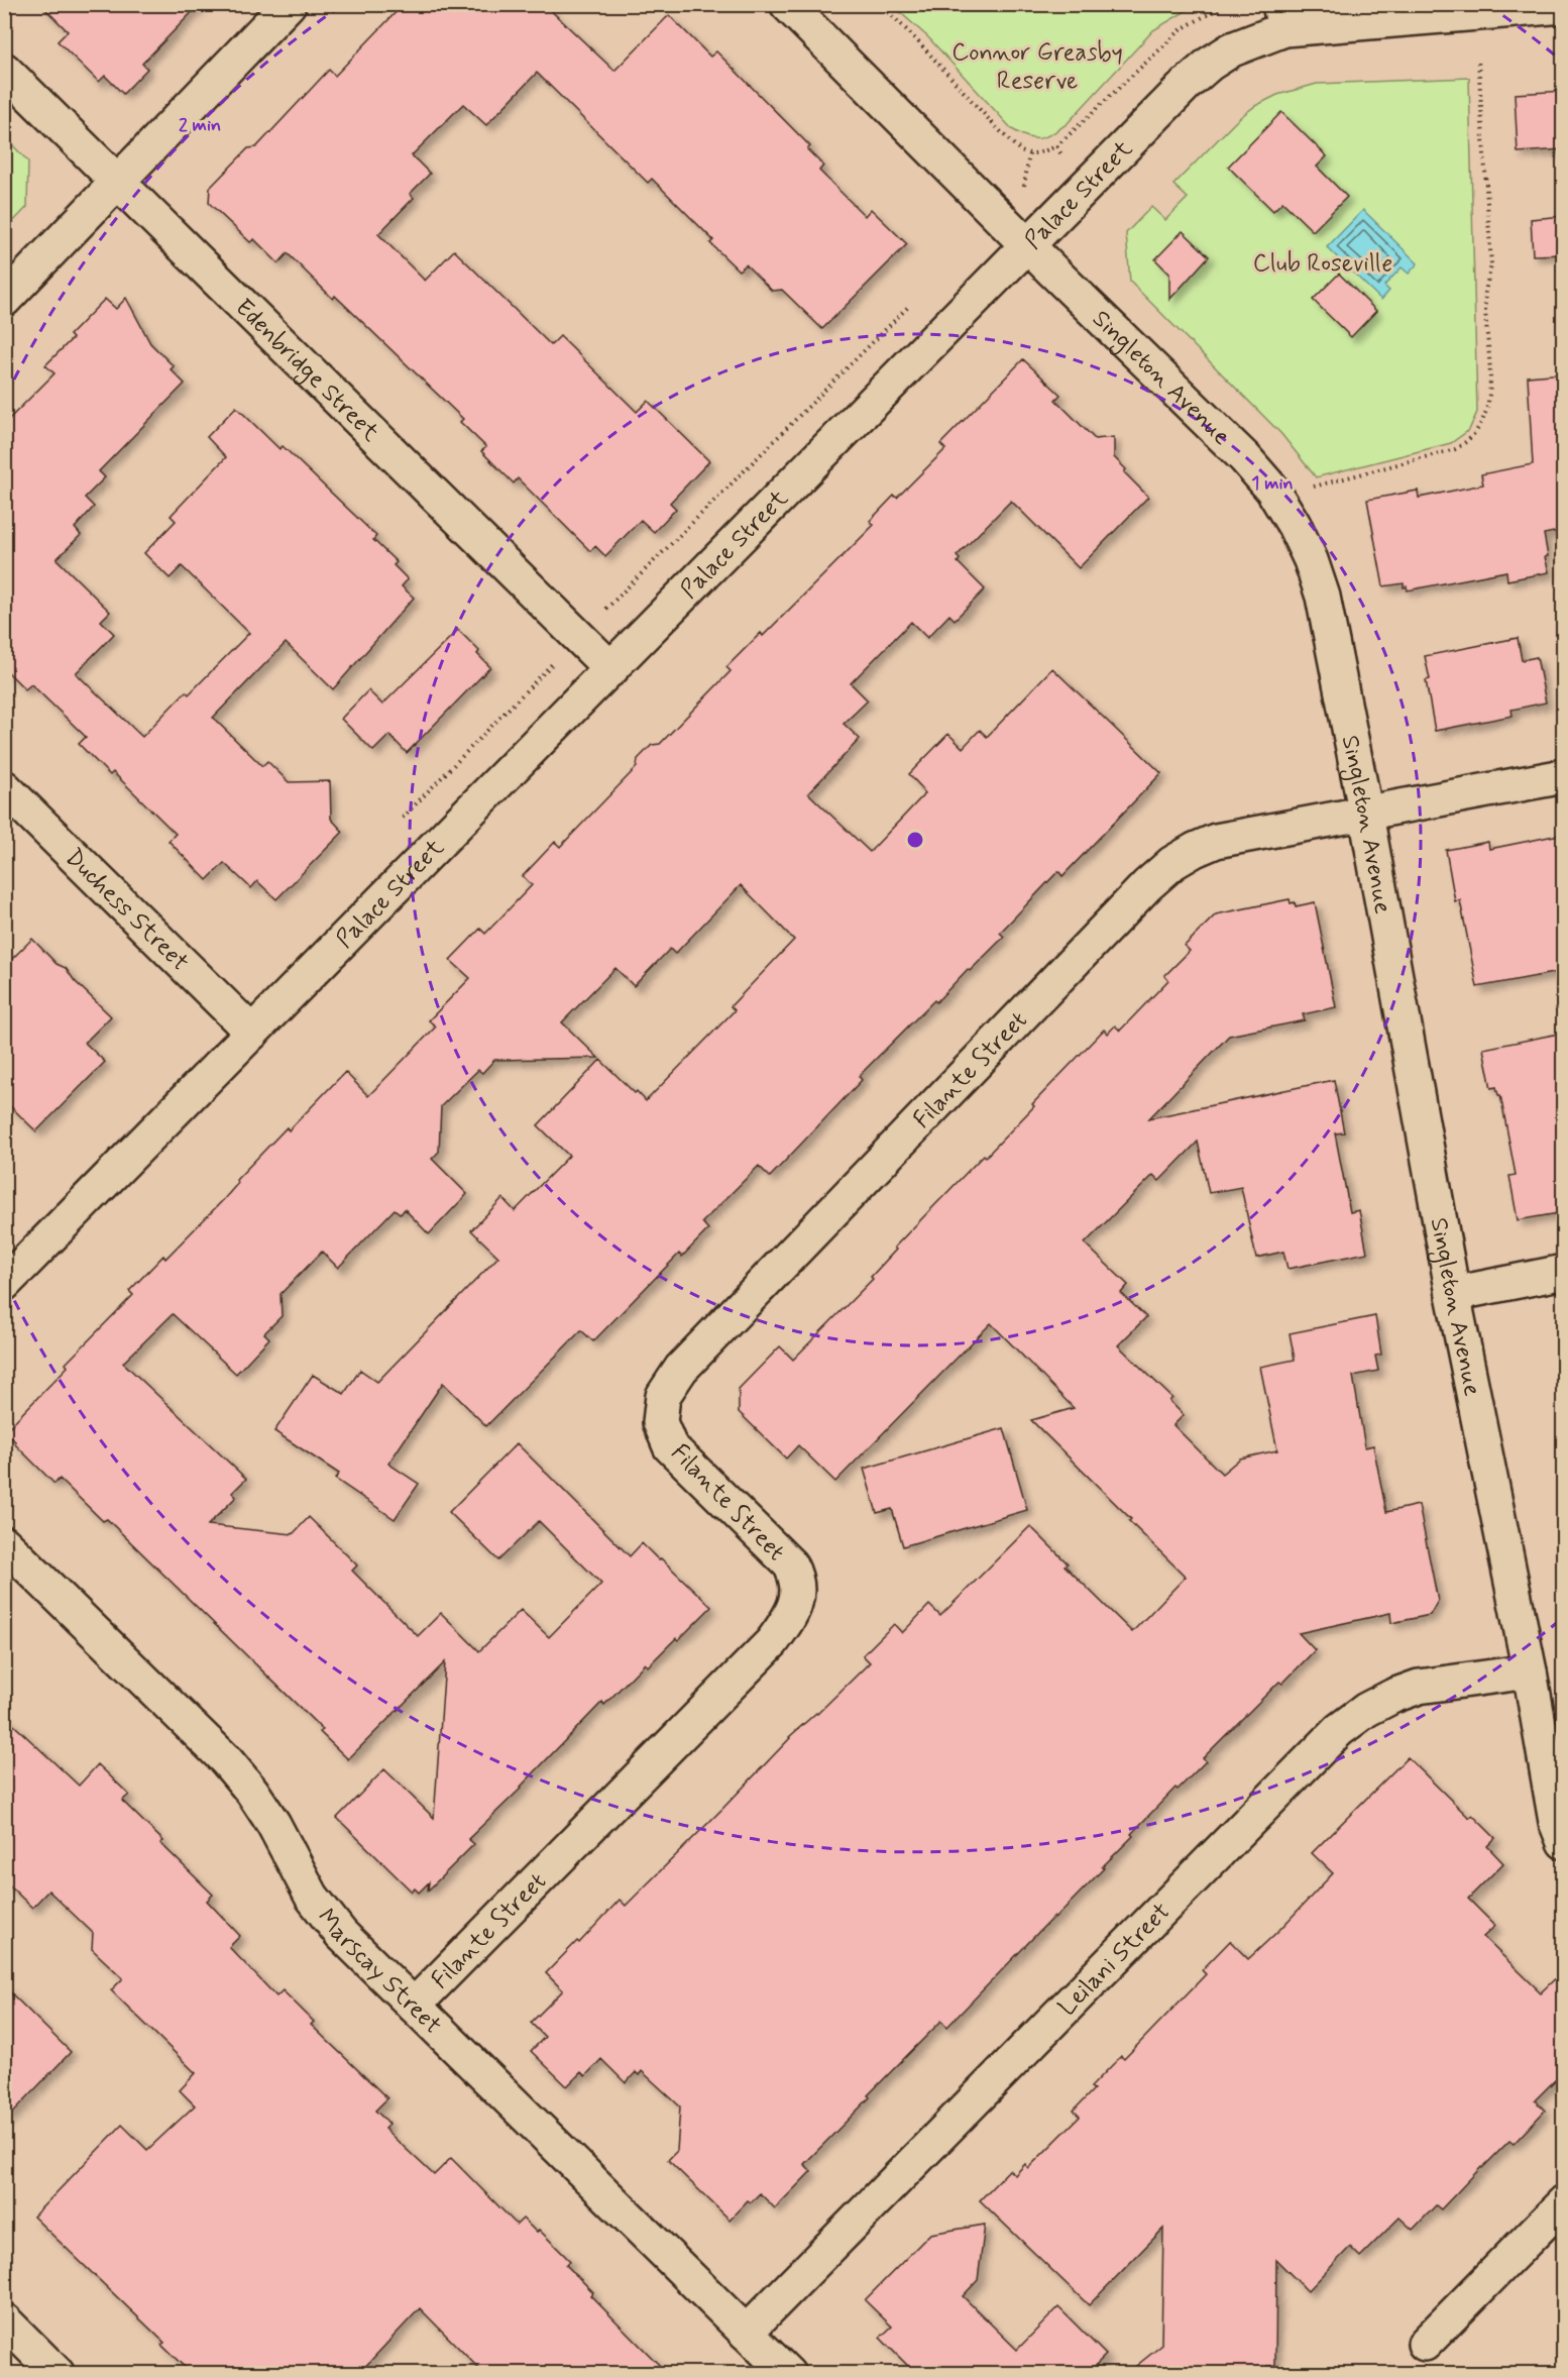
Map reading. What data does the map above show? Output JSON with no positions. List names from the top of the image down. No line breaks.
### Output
{"streets":{"street":["Palace Street","Edenbridge Street","Singleton Avenue","Duchess Street","Filante Street","Leilani Street","Marscay Street"]},"crossings":[["Palace Street","Edenbridge Street"],["Palace Street","Singleton Avenue"],["Palace Street","Duchess Street"],["Singleton Avenue","Filante Street"],["Singleton Avenue","Leilani Street"],["Filante Street","Marscay Street"],["Leilani Street","Marscay Street"]],"parks":["Connor Greasby Reserve","Club Roseville"],"rings":["2 min","1 min"]}
